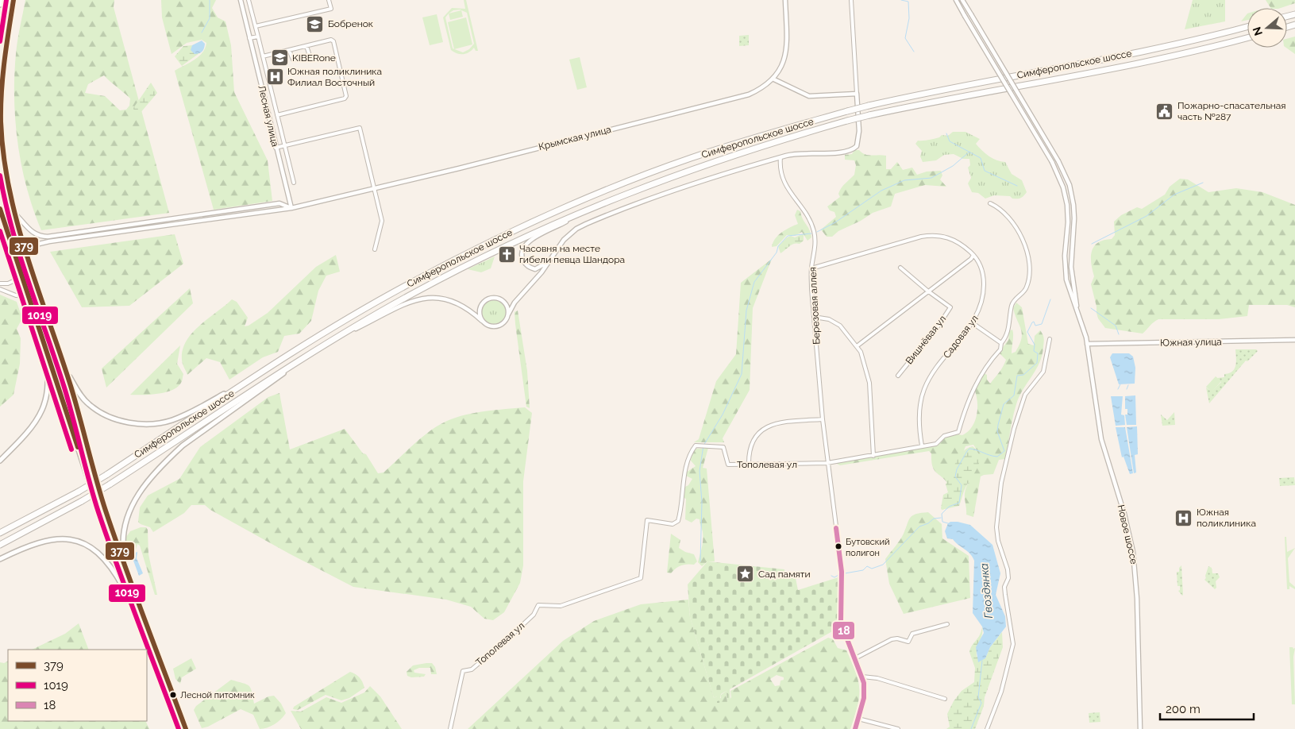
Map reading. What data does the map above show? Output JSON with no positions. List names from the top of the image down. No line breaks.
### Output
{"streets":{"highway":["Симферопольское шоссе"],"street":["Лесная улица","Крымская улица","Березовая аллея","Садовая ул","Вишнёвая ул","Южная улица","Тополевая ул","Новое шоссе"]},"crossings":[["Лесная улица","Крымская улица"],["Березовая аллея","Садовая ул"],["Березовая аллея","Тополевая ул"],["Садовая ул","Тополевая ул"],["Южная улица","Новое шоссе"]],"water":["Гвоздянка"],"places":{"school or university":["Бобренок","KIBERone"],"hospital":["Южная поликлиника Филиал Восточный","Южная поликлиника"],"public building":["Пожарно-спасательная часть №287"],"church":["Часовня на месте гибели певца Шандора"],"other":["Бутовский полигон","Лесной питомник"],"place":["Сад памяти"]},"lines":["transit line 379","transit line 1019","transit line 18"],"legend":["379","1019","18"],"scale_bar":"200 m","north":"left"}
